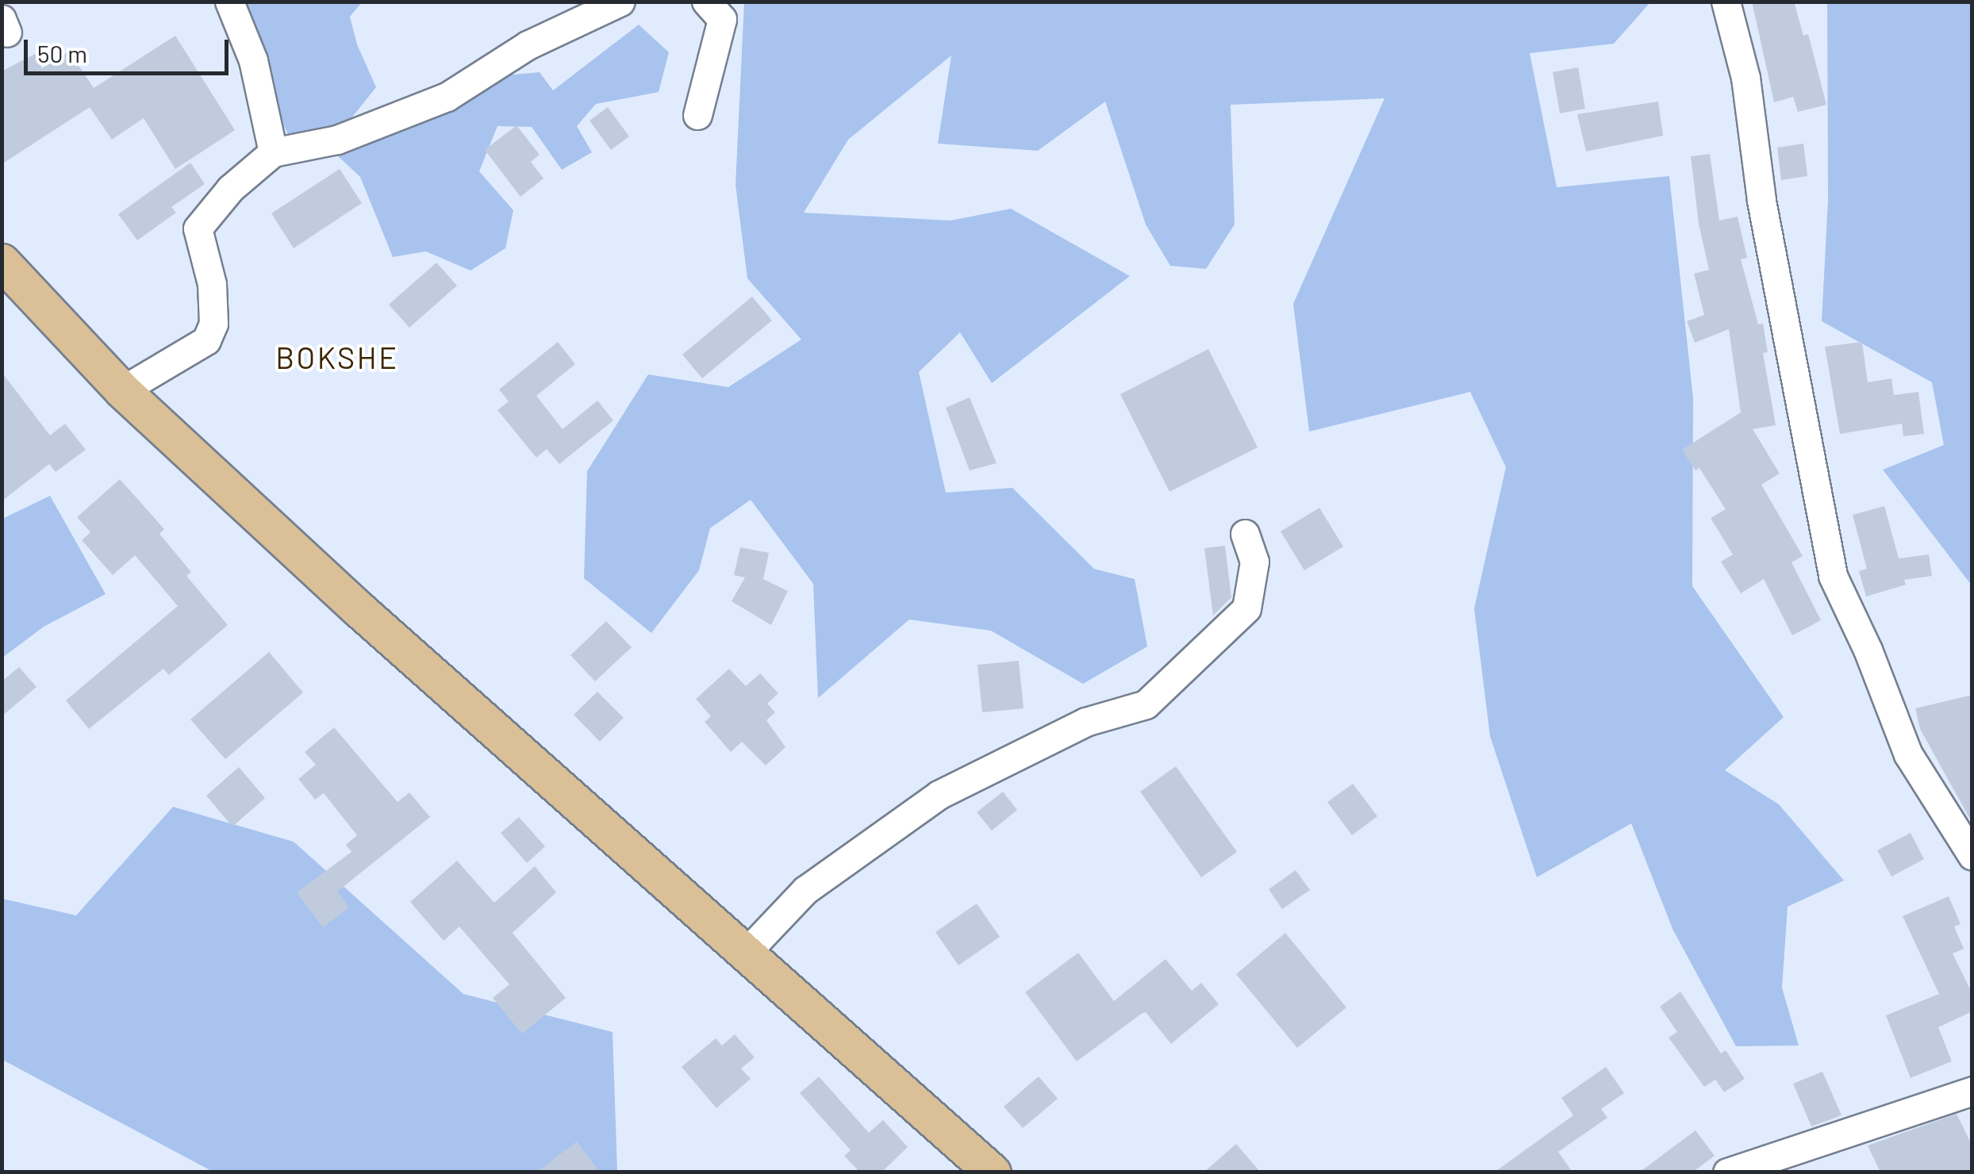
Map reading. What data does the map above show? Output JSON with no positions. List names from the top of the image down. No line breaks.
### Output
{"districts":["BOKSHE"],"scale_bar":"50 m"}
